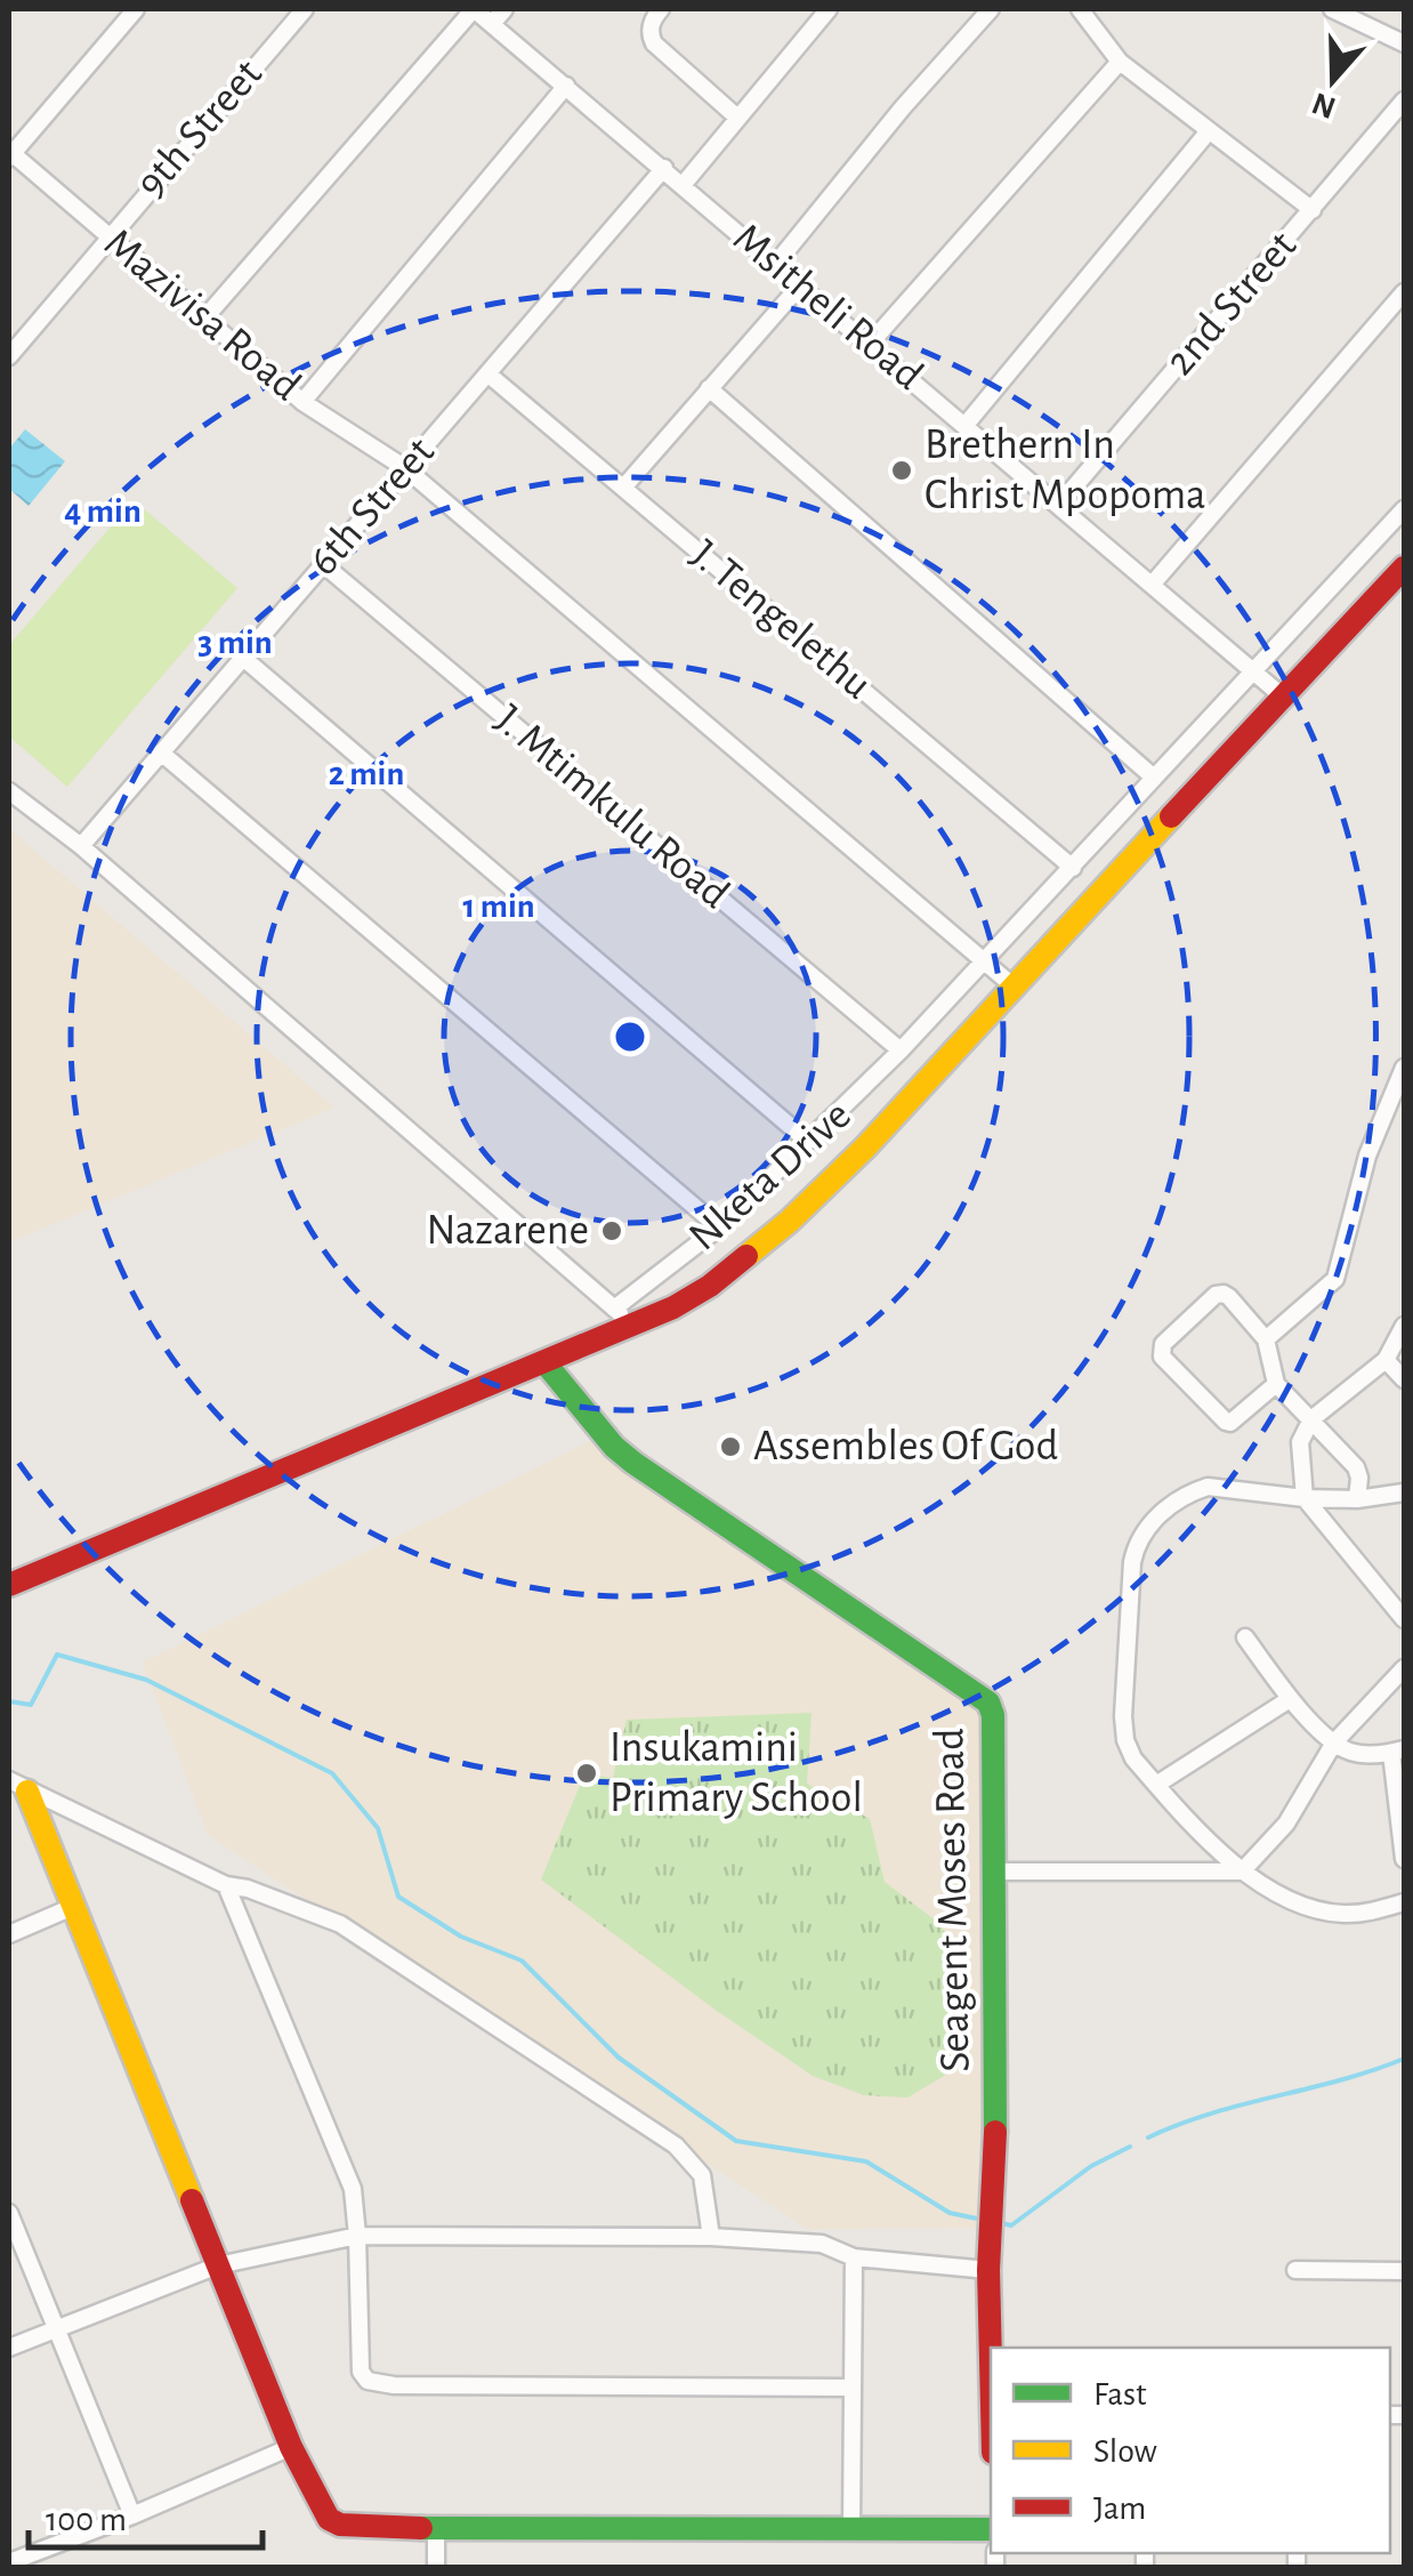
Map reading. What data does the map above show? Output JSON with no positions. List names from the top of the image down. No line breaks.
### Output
{"streets":{"street":["9th Street","2nd Street","Msitheli Road","Mazivisa Road","6th Street","J. Tengelethu","J. Mtimkulu Road","Nketa Drive","Seagent Moses Road"]},"crossings":[["9th Street","Mazivisa Road"],["2nd Street","Msitheli Road"],["Msitheli Road","6th Street"],["Msitheli Road","Nketa Drive"],["Mazivisa Road","6th Street"],["Mazivisa Road","Nketa Drive"],["6th Street","J. Tengelethu"],["6th Street","J. Mtimkulu Road"],["Nketa Drive","Seagent Moses Road"]],"places":["Brethern In Christ Mpopoma","Nazarene","Assembles Of God","Insukamini Primary School"],"legend":["Fast","Slow","Jam"],"scale_bar":"100 m","north":"bottom","rings":["4 min","3 min","2 min","1 min"]}
